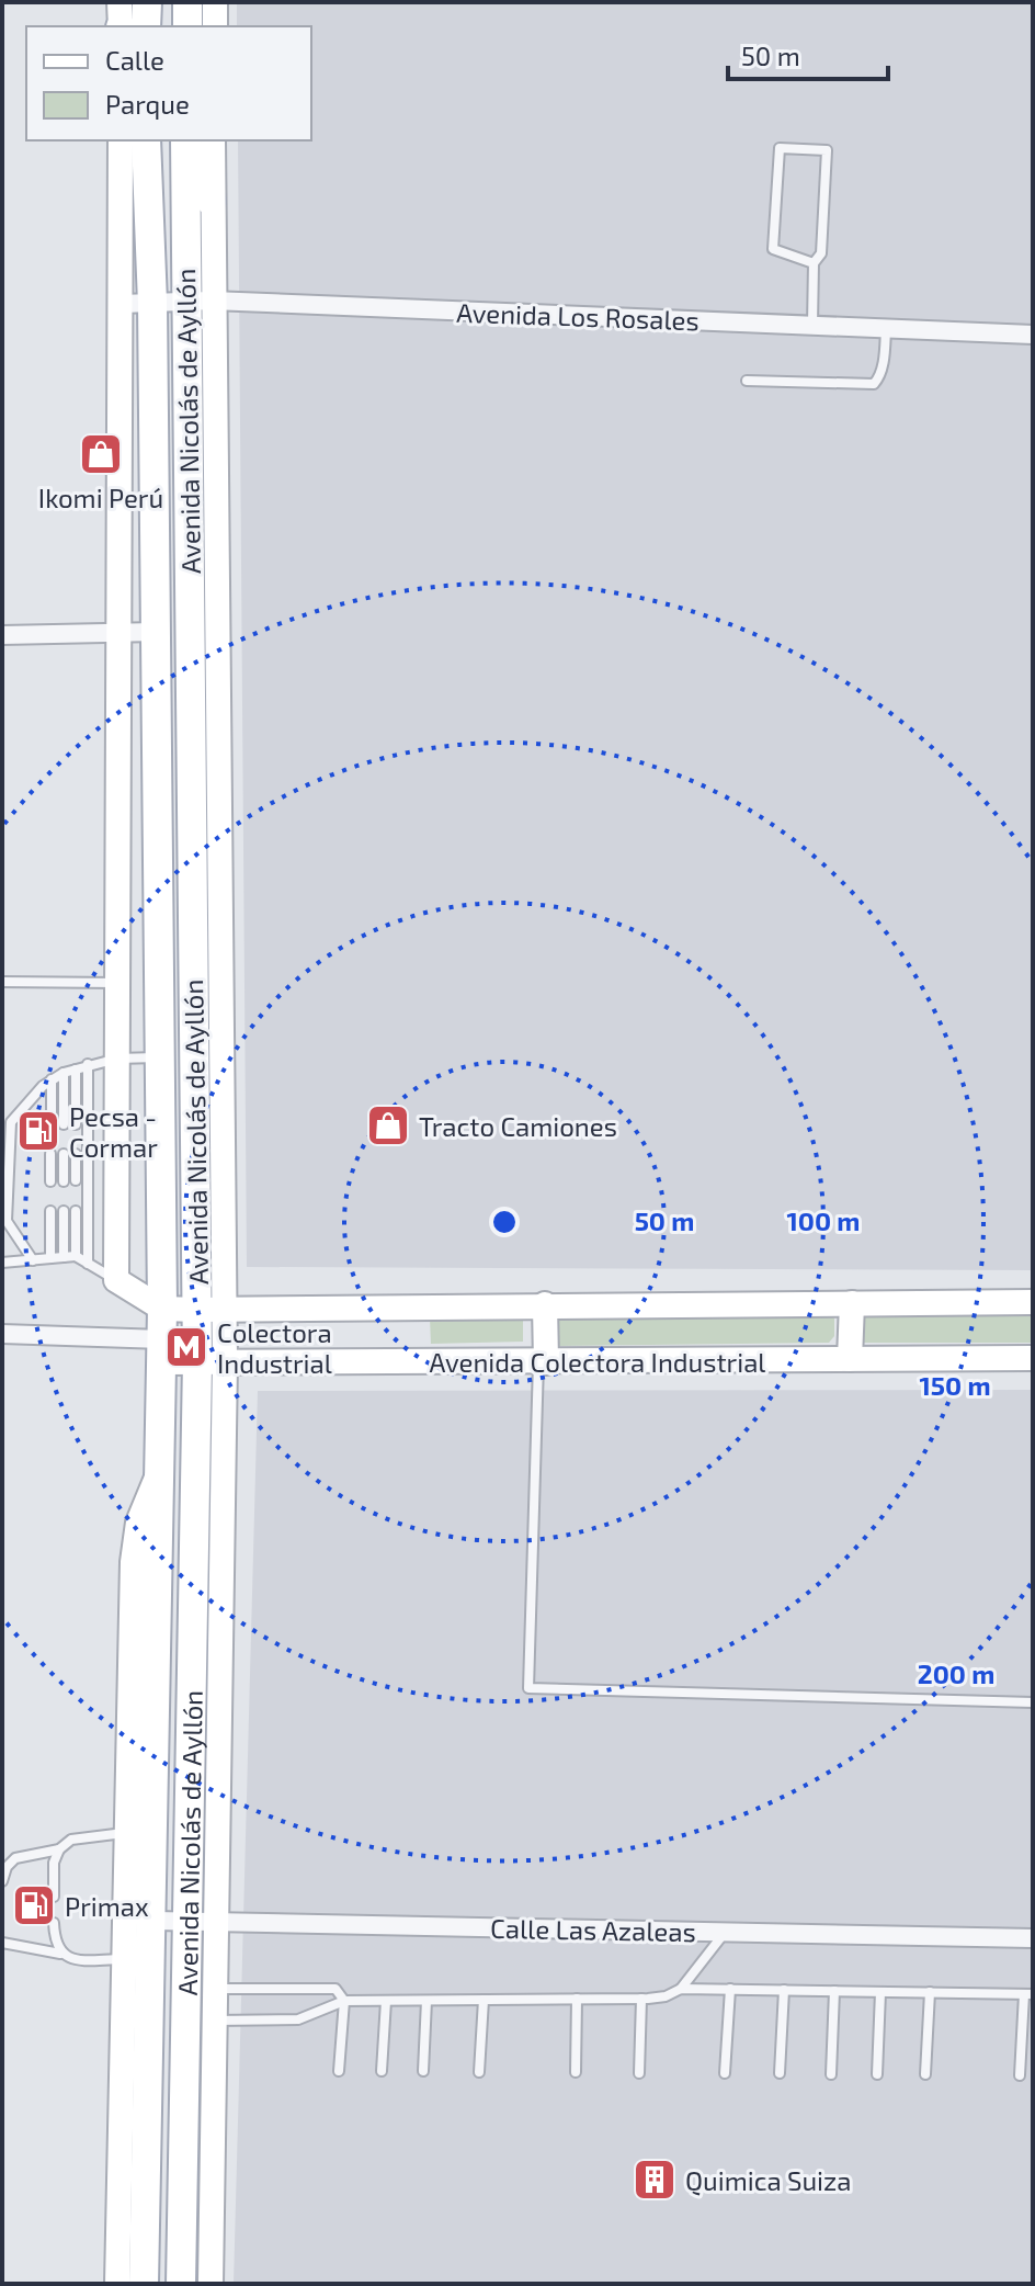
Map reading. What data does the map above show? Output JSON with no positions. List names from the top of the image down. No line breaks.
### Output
{"streets":{"main road":["Avenida Nicolás de Ayllón","Avenida Colectora Industrial"],"street":["Avenida Los Rosales","Calle Las Azaleas"]},"crossings":[["Avenida Los Rosales","Avenida Nicolás de Ayllón"],["Avenida Nicolás de Ayllón","Avenida Colectora Industrial"],["Avenida Nicolás de Ayllón","Calle Las Azaleas"]],"places":{"shop":["Ikomi Perú","Tracto Camiones"],"fuel station":["Pecsa - Cormar","Primax"],"metro station":["Colectora Industrial"],"building":["Quimica Suiza"]},"legend":["Calle","Parque"],"scale_bar":"50 m","rings":["50 m","100 m","150 m","200 m"]}
